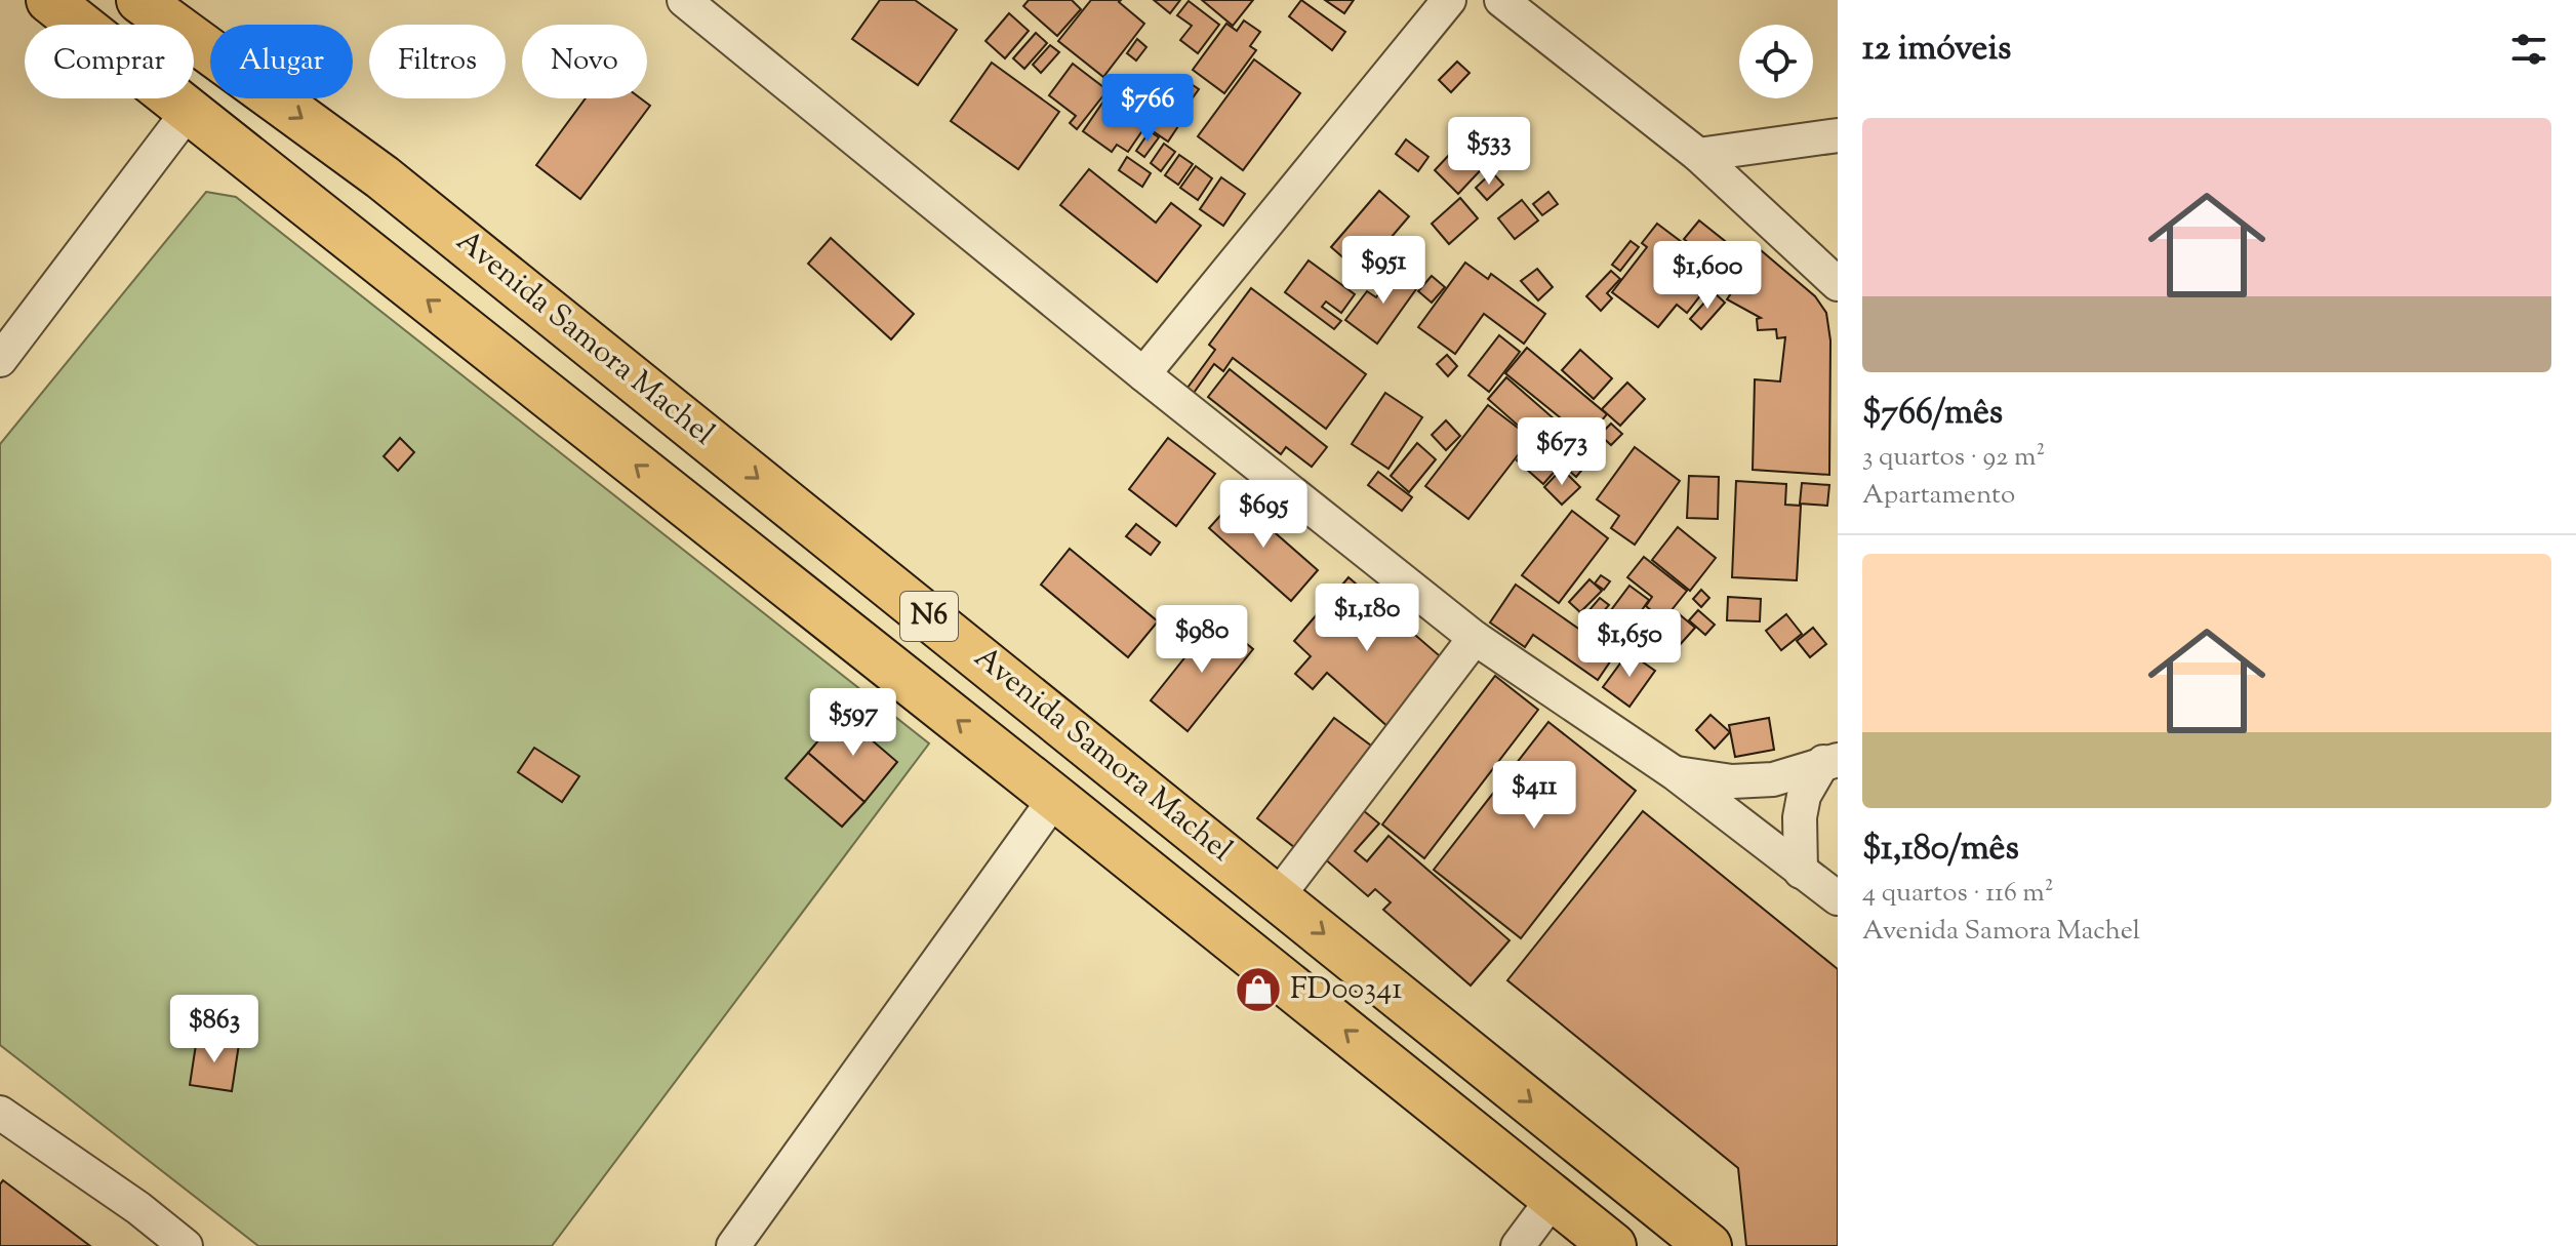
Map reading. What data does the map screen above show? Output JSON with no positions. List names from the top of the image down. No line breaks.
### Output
{"streets":{"highway":["Avenida Samora Machel","N6"]},"places":{"shop":["FD00341"]},"page":{"heading":"12 imóveis","chip":["Comprar","Alugar","Filtros","Novo"],"price":["$766","$533","$951","$1,600","$673","$695","$1,180","$980","$1,650","$597","$411","$863"],"list":[{"name":"$766/mês","note":"3 quartos · 92 m² · Apartamento"},{"name":"$1,180/mês","note":"4 quartos · 116 m² · Avenida Samora Machel"}]}}
